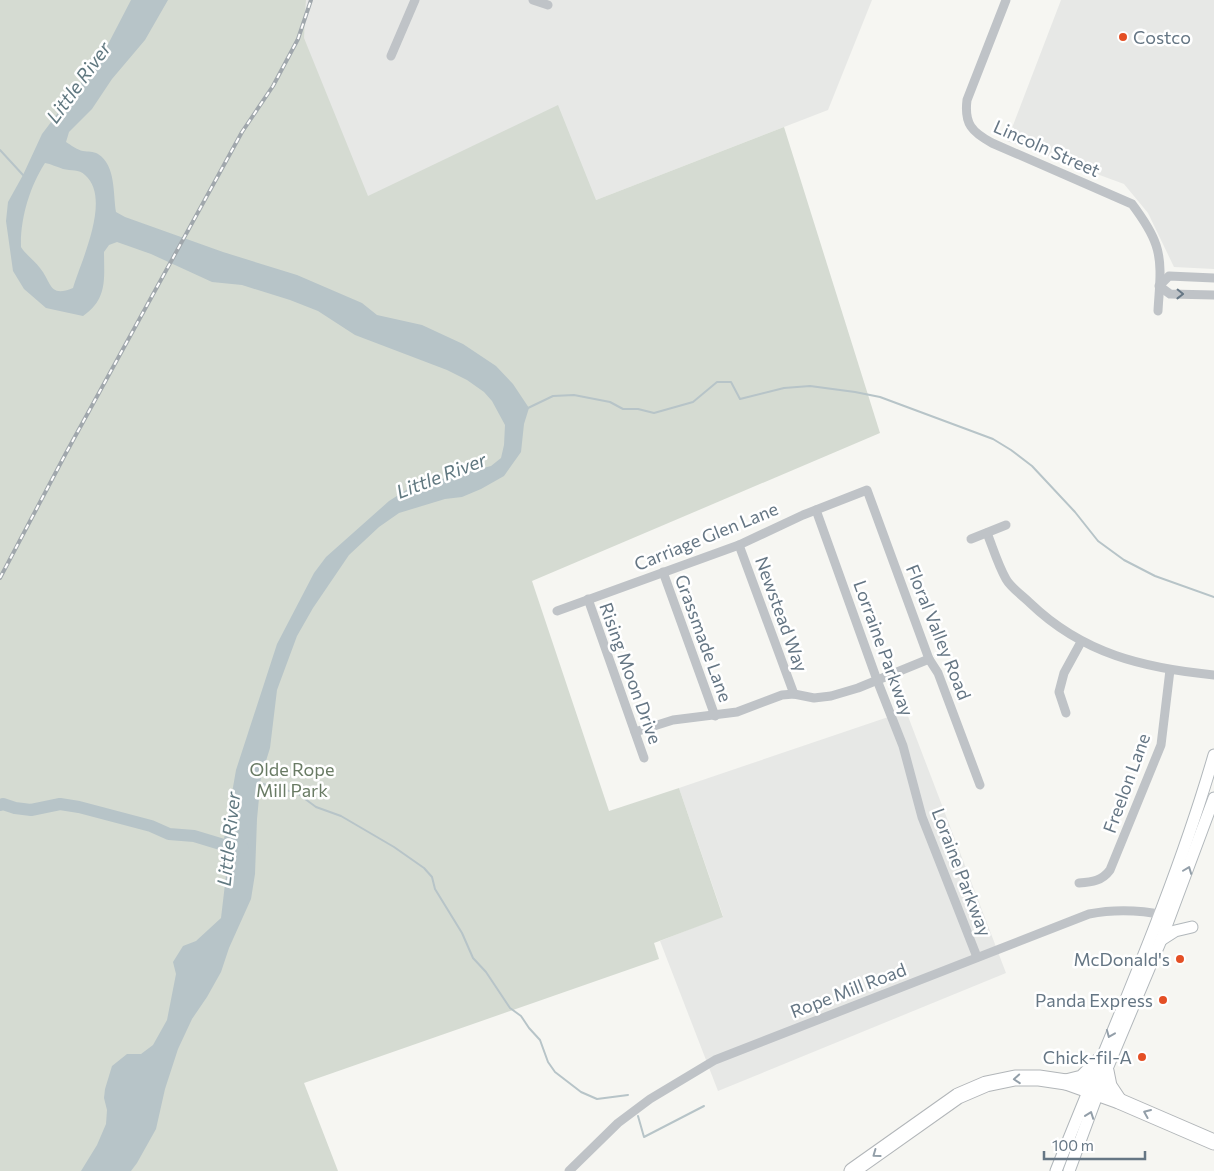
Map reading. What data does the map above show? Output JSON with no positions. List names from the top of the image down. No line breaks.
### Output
{"streets":{"street":["Lincoln Street","Carriage Glen Lane","Newstead Way","Floral Valley Road","Grassmade Lane","Lorraine Parkway","Rising Moon Drive","Freelon Lane","Loraine Parkway","Rope Mill Road"]},"crossings":[["Carriage Glen Lane","Newstead Way"],["Carriage Glen Lane","Floral Valley Road"],["Carriage Glen Lane","Grassmade Lane"],["Carriage Glen Lane","Lorraine Parkway"],["Carriage Glen Lane","Rising Moon Drive"],["Lorraine Parkway","Loraine Parkway"],["Loraine Parkway","Rope Mill Road"]],"water":["Little River"],"parks":["Olde Rope Mill Park"],"places":["Costco","McDonald's","Panda Express","Chick-fil-A"],"scale_bar":"100 m"}
